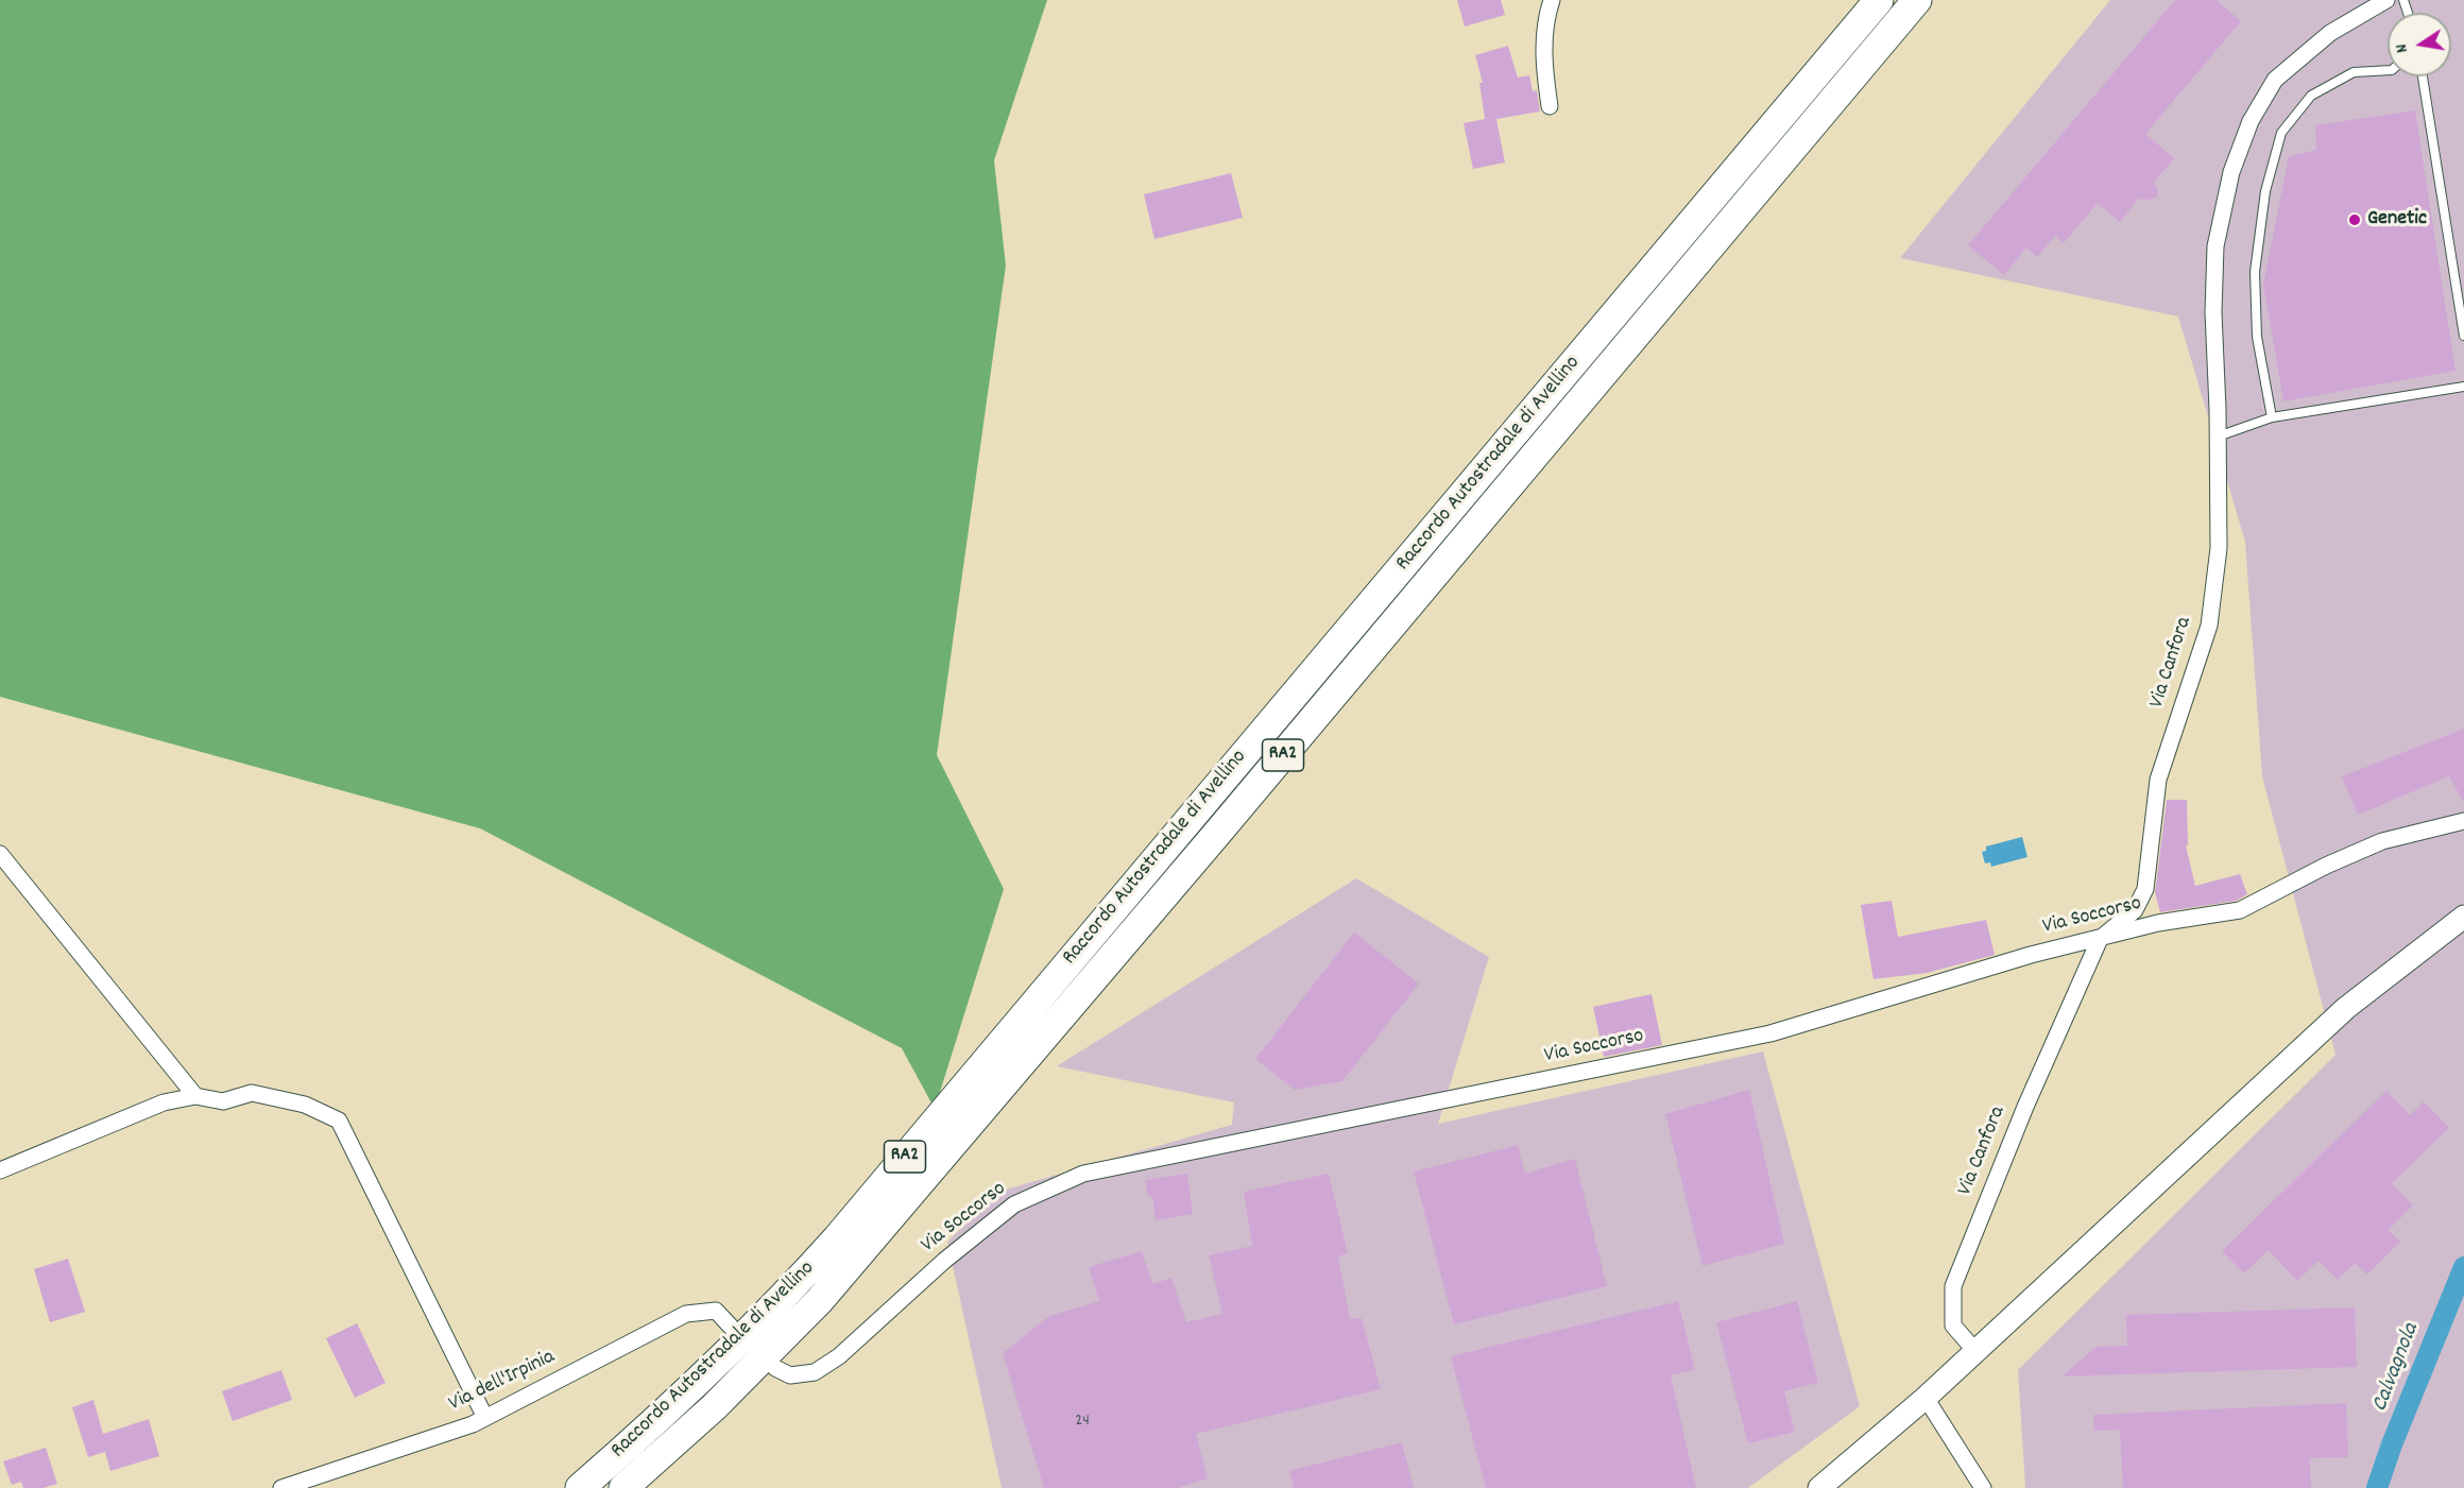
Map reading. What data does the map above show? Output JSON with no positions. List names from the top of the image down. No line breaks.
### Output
{"streets":{"highway":["Raccordo Autostradale di Avellino","RA2"],"street":["Via Canfora","Via Soccorso","Via dell'Irpinia"]},"crossings":[["Via Canfora","Via Soccorso"]],"water":["Calvagnola"],"places":["Genetic"],"house_numbers":["24"],"north":"left"}
